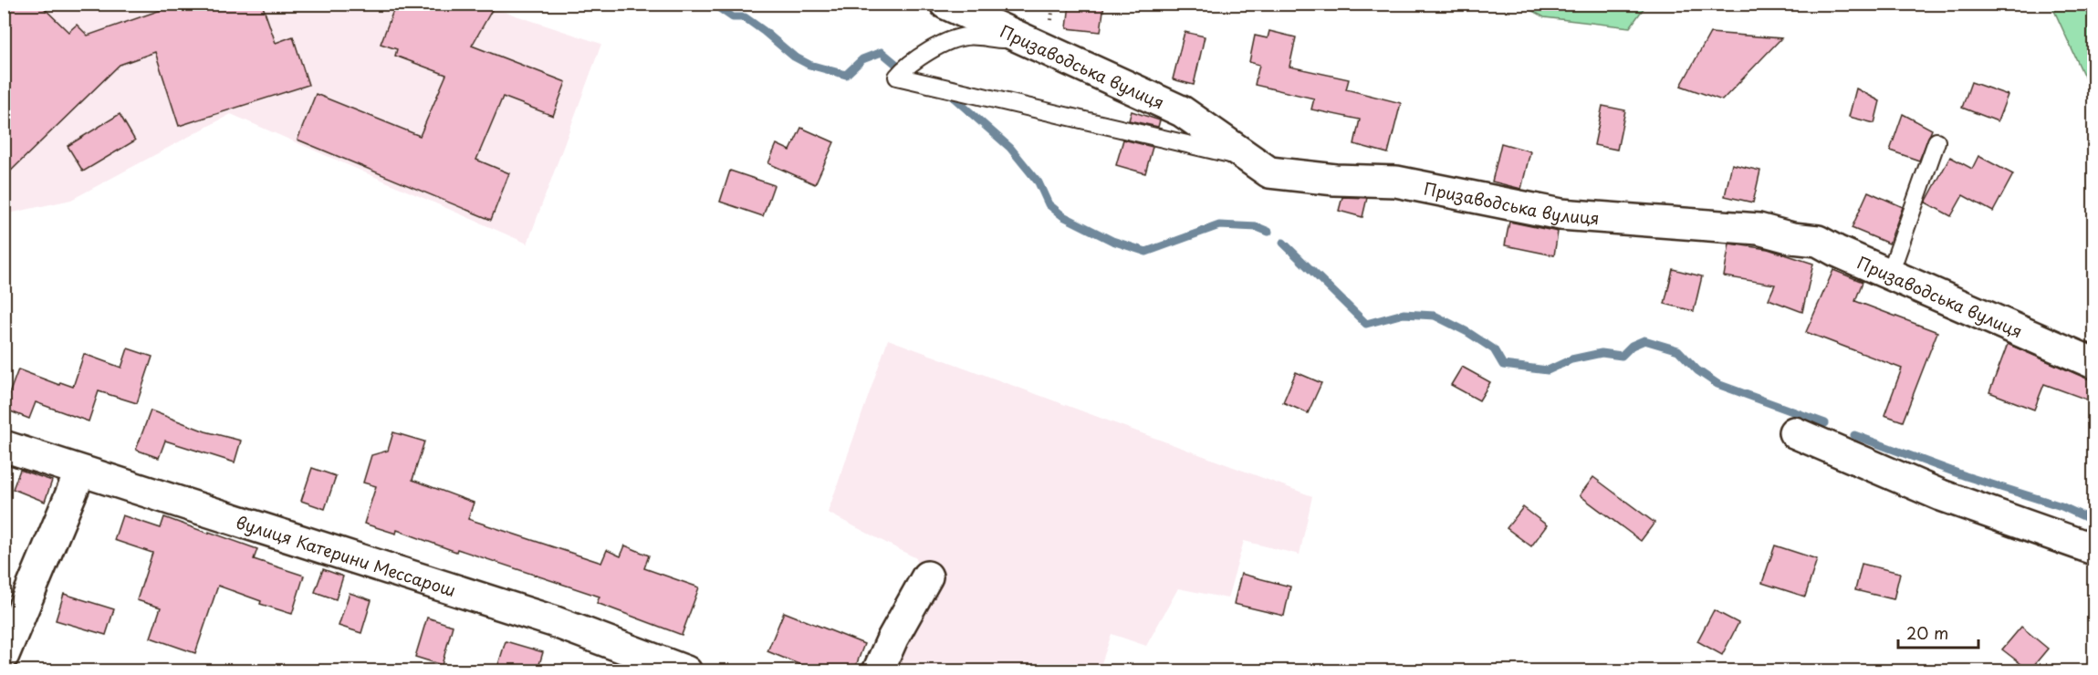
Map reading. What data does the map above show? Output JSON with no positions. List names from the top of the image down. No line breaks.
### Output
{"streets":{"street":["Призаводська вулиця","вулиця Катерини Мессарош"]},"scale_bar":"20 m"}
